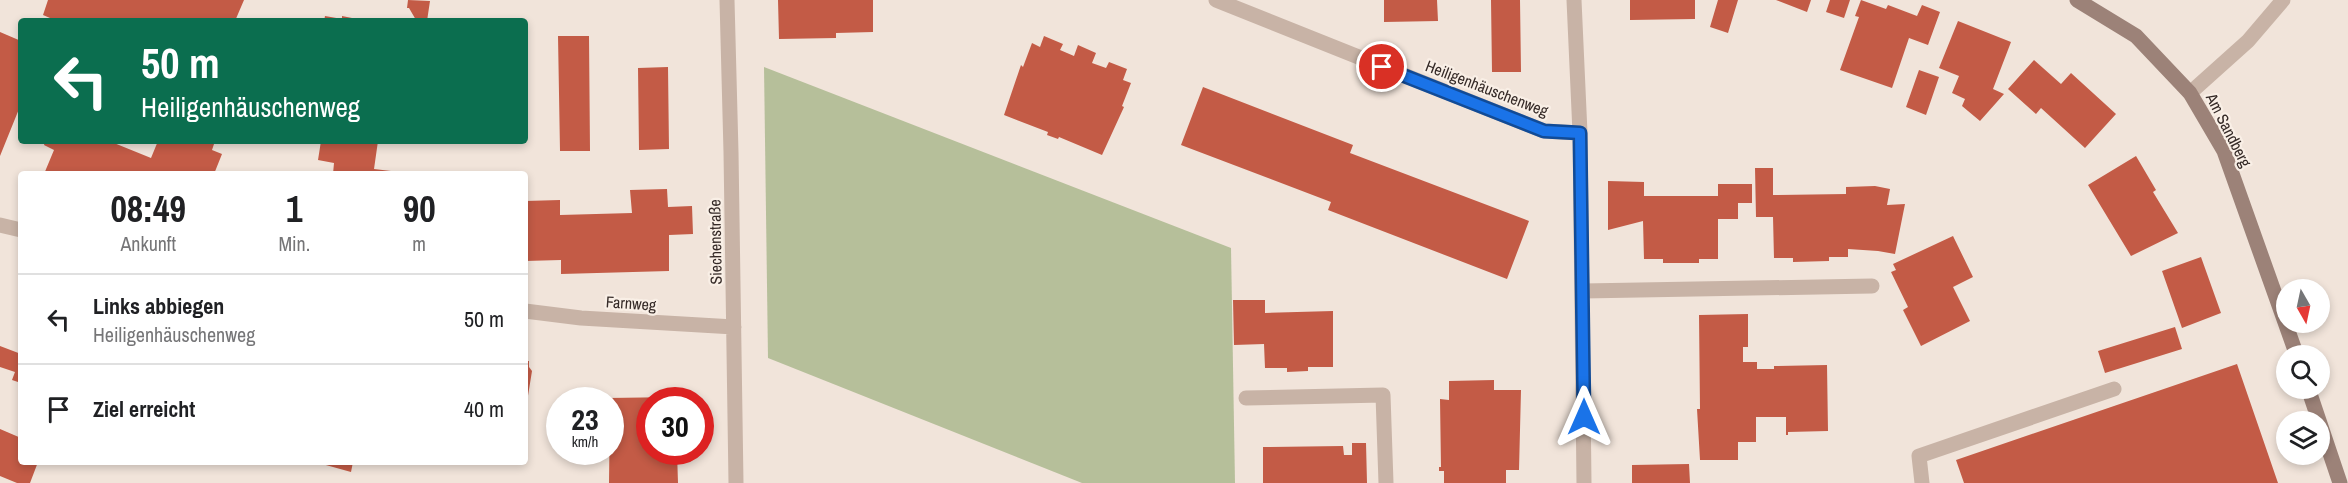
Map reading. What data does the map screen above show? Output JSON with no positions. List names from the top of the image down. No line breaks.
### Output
{"streets":{"main road":["Am Sandberg"],"street":["Heiligenhäuschenweg","Siechenstraße","Farnweg"]},"crossings":[["Siechenstraße","Farnweg"]],"north":"bottom","page":{"turn":["50 m","Heiligenhäuschenweg"],"eta":["08:49","Ankunft","1","Min.","90","m"],"list":[{"name":"Links abbiegen","note":"Heiligenhäuschenweg","value":"50 m"},{"name":"Ziel erreicht","value":"40 m"}],"speed":"23 km/h","limit":"30"}}
